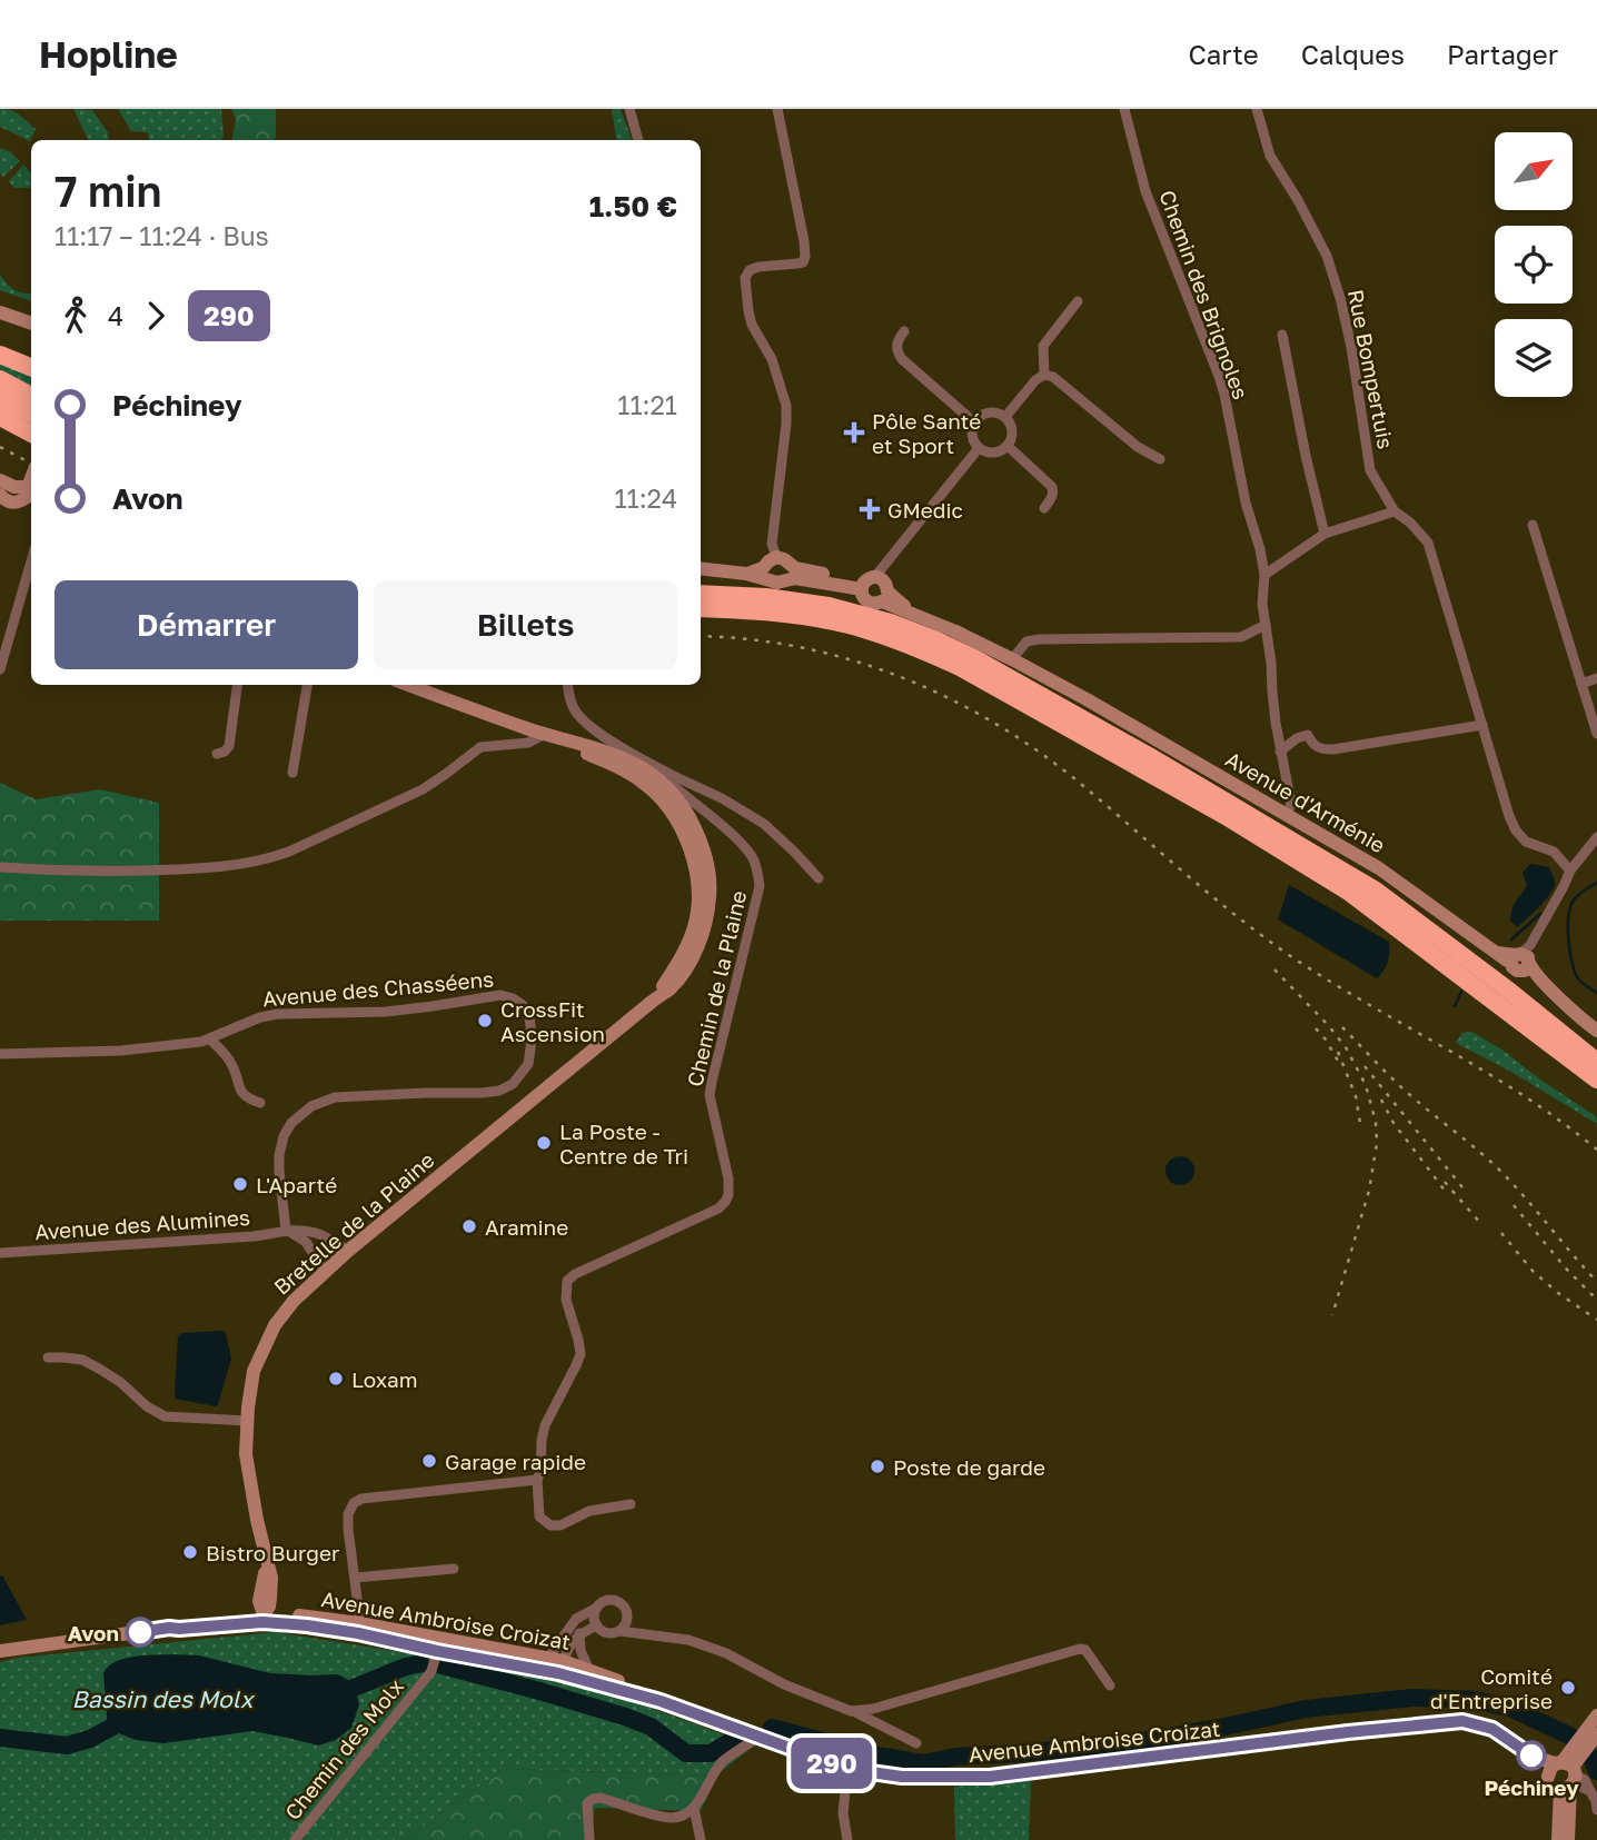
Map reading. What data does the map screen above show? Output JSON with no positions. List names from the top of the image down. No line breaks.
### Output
{"streets":{"main road":["Avenue d'Arménie","Bretelle de la Plaine","Avenue Ambroise Croizat"],"street":["Chemin des Brignoles","Rue Bompertuis","Avenue des Chasséens","Chemin de la Plaine","Avenue des Alumines","Chemin des Molx"]},"crossings":[["Chemin des Brignoles","Avenue d'Arménie"],["Avenue des Chasséens","Avenue des Alumines"],["Chemin de la Plaine","Bretelle de la Plaine"],["Bretelle de la Plaine","Avenue des Alumines"],["Bretelle de la Plaine","Avenue Ambroise Croizat"],["Avenue Ambroise Croizat","Chemin des Molx"]],"water":["Bassin des Molx"],"places":{"health":["Pôle Santé et Sport","GMedic"],"other":["CrossFit Ascension","La Poste - Centre de Tri","L'Aparté","Aramine","Loxam","Garage rapide","Poste de garde","Bistro Burger","Avon","Comité d'Entreprise","Péchiney"]},"lines":["bus line 290"],"north":"top right","page":{"header":"Hopline","nav":["Carte","Calques","Partager"],"on_map":"290","heading":["7 min","11:17 – 11:24 · Bus","1.50 €"],"legs":["4","290"],"list":[{"name":"Péchiney","value":"11:21"},{"name":"Avon","value":"11:24"}],"buttons":["Démarrer","Billets"]}}
